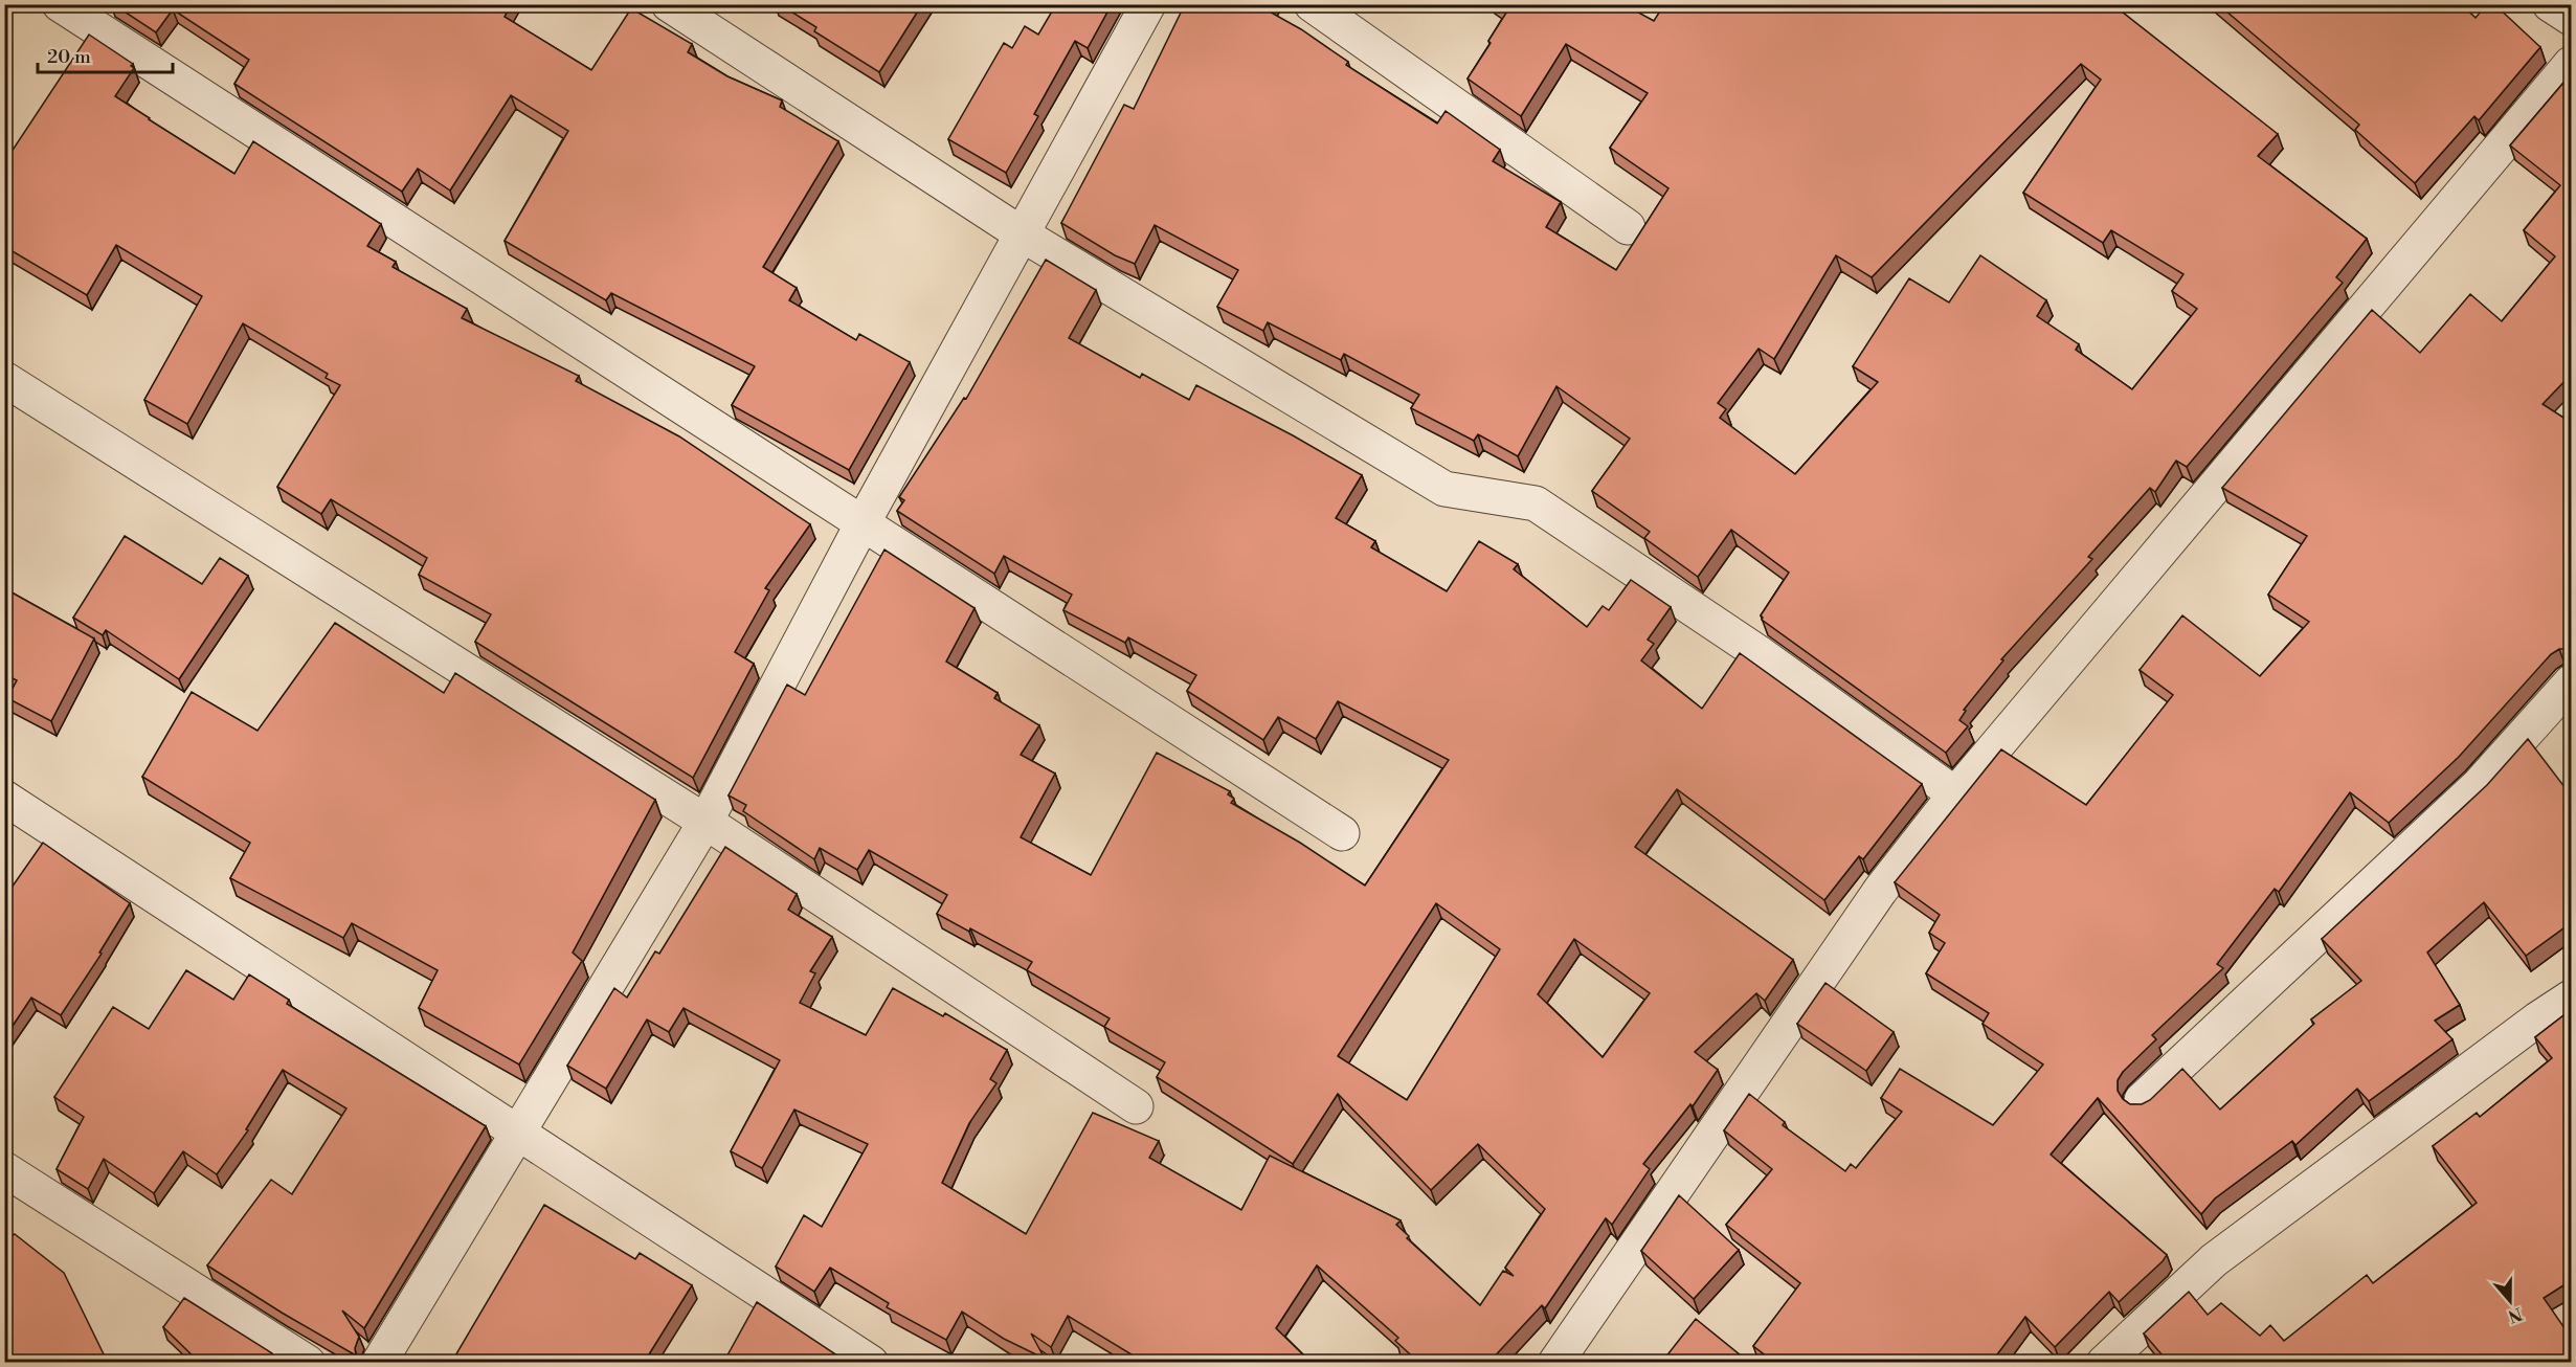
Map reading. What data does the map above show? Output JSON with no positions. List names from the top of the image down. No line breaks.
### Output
{"scale_bar":"20 m","north":"bottom"}
